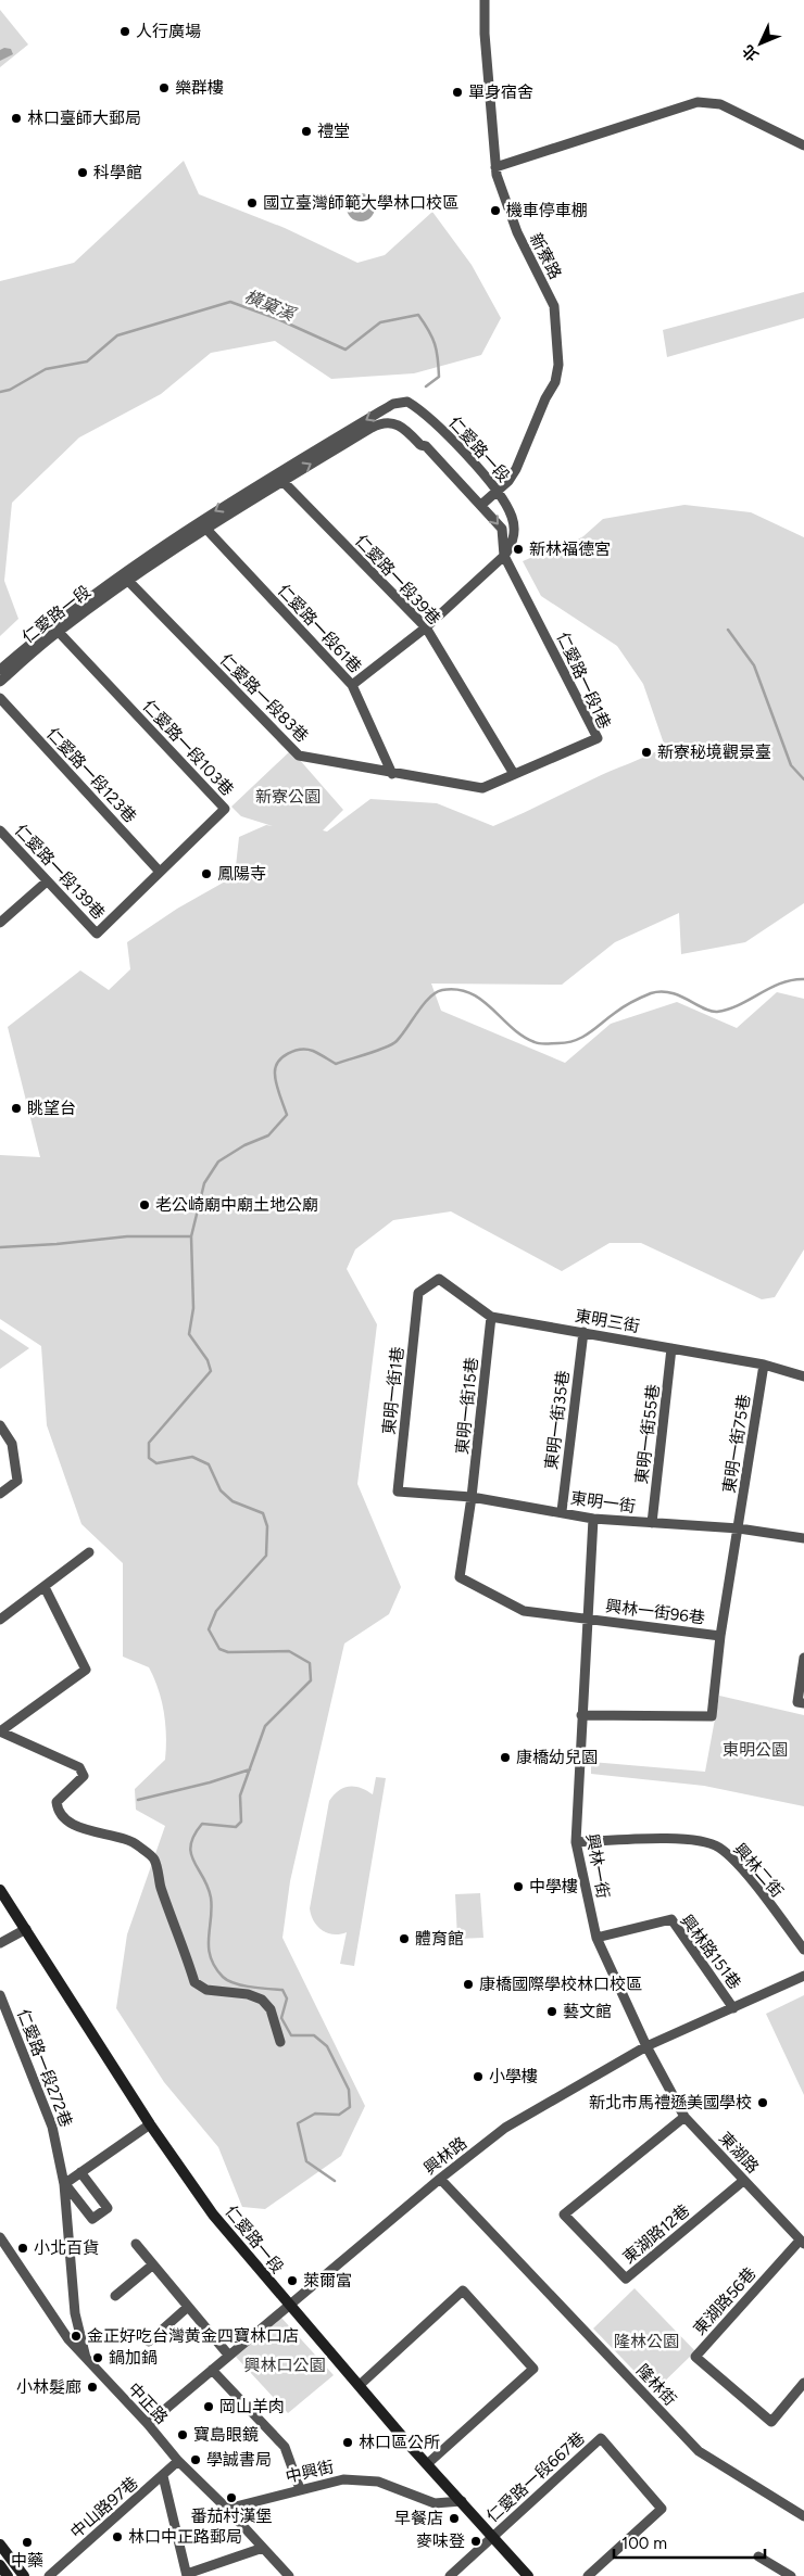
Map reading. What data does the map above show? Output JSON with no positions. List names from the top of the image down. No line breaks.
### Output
{"streets":{"main road":["仁愛路一段"],"street":["新寮路","仁愛路一段39巷","仁愛路一段61巷","仁愛路一段1巷","仁愛路一段83巷","仁愛路一段103巷","仁愛路一段123巷","仁愛路一段139巷","東明三街","東明一街1巷","東明一街15巷","東明一街35巷","東明一街55巷","東明一街75巷","東明一街","興林一街96巷","興林一街","興林二街","興林路151巷","仁愛路一段272巷","東湖路","興林路","東湖路12巷","東湖路56巷","隆林街","中正路","中興街","仁愛路一段667巷","中山路97巷"]},"crossings":[["新寮路","仁愛路一段"],["仁愛路一段","仁愛路一段39巷"],["仁愛路一段","仁愛路一段61巷"],["仁愛路一段","仁愛路一段1巷"],["仁愛路一段","仁愛路一段83巷"],["仁愛路一段","仁愛路一段103巷"],["仁愛路一段","興林路"],["仁愛路一段","中興街"],["仁愛路一段","仁愛路一段667巷"],["仁愛路一段39巷","仁愛路一段1巷"],["仁愛路一段39巷","仁愛路一段83巷"],["仁愛路一段61巷","仁愛路一段83巷"],["仁愛路一段1巷","仁愛路一段83巷"],["仁愛路一段103巷","仁愛路一段123巷"],["仁愛路一段103巷","仁愛路一段139巷"],["東明三街","東明一街1巷"],["東明三街","東明一街15巷"],["東明三街","東明一街35巷"],["東明三街","東明一街55巷"],["東明三街","東明一街75巷"],["東明一街1巷","東明一街"],["東明一街15巷","東明一街"],["東明一街15巷","興林一街96巷"],["東明一街15巷","興林一街"],["東明一街35巷","東明一街"],["東明一街55巷","東明一街"],["東明一街75巷","東明一街"],["東明一街75巷","興林一街96巷"],["東明一街75巷","興林一街"],["東明一街","興林一街"],["興林一街96巷","興林一街"],["興林一街","興林二街"],["興林一街","興林路151巷"],["興林一街","東湖路"],["興林一街","興林路"],["興林路151巷","興林路"],["仁愛路一段272巷","中正路"],["東湖路","興林路"],["東湖路","東湖路12巷"],["東湖路","東湖路56巷"],["興林路","隆林街"],["興林路","中正路"],["中正路","中興街"],["中正路","中山路97巷"]],"water":["橫窠溪"],"parks":["新寮公園","東明公園","隆林公園","興林口公園"],"places":["人行廣場","樂群樓","單身宿舍","林口臺師大郵局","禮堂","科學館","國立臺灣師範大學林口校區","機車停車棚","新林福德宮","新寮秘境觀景臺","鳳陽寺","眺望台","老公崎廟中廟土地公廟","康橋幼兒園","中學樓","體育館","康橋國際學校林口校區","藝文館","小學樓","新北市馬禮遜美國學校","小北百貨","萊爾富","金正好吃台灣黄金四寶林口店","鍋加鍋","小林髮廊","岡山羊肉","寶島眼鏡","林口區公所","學誠書局","番茄村漢堡","早餐店","林口中正路郵局","麥味登","中藥"],"scale_bar":"100 m","north":"bottom left"}
